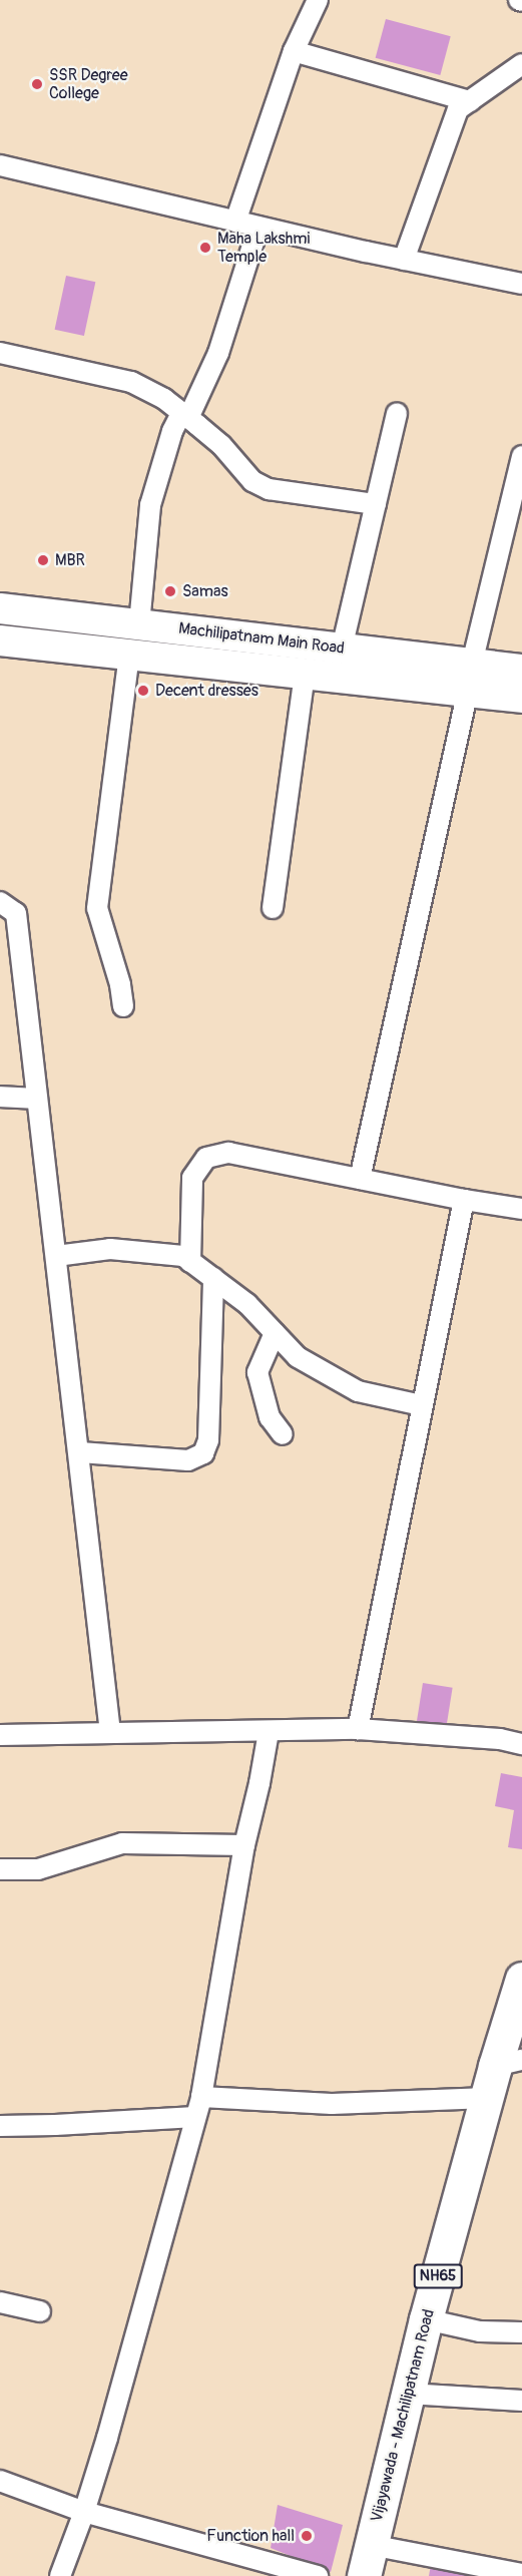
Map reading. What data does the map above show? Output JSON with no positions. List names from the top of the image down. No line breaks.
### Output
{"streets":{"highway":["NH65","Vijayawada - Machilipatnam Road"],"main road":["Machilipatnam Main Road"]},"places":["SSR Degree College","Maha Lakshmi Temple","MBR","Samas","Decent dresses","Function hall"]}
